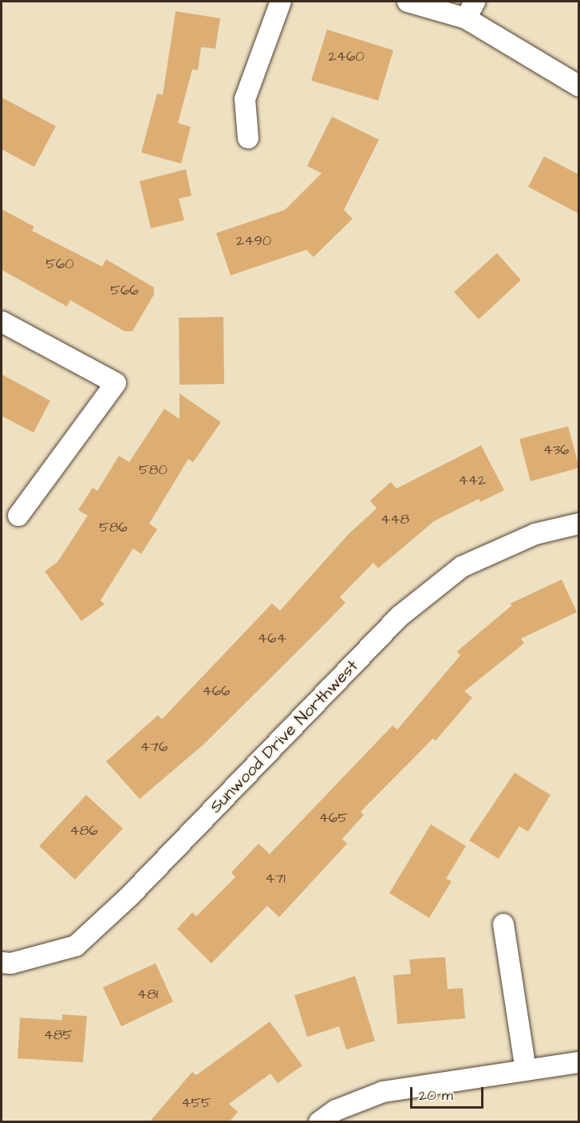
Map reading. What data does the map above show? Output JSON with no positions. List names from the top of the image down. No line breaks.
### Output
{"streets":{"street":["Sunwood Drive Northwest"]},"house_numbers":["2460","2490","560","566","436","580","442","448","586","464","466","476","465","486","471","481","485","455"],"scale_bar":"20 m"}
